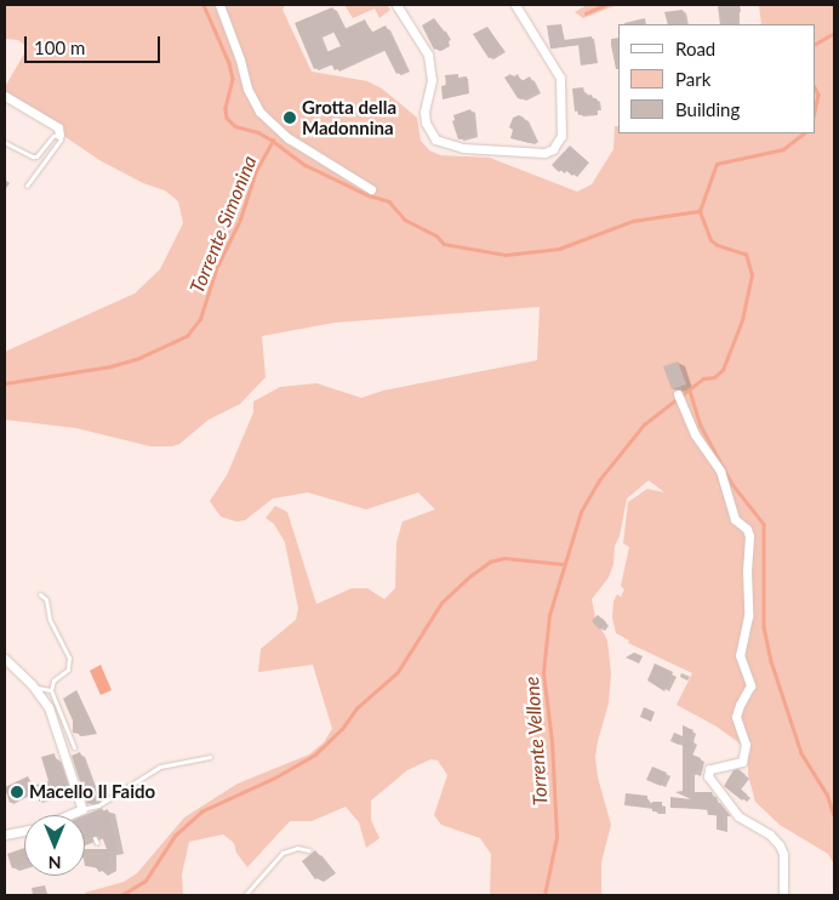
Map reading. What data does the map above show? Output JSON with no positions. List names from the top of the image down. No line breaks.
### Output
{"water":["Torrente Simonina","Torrente Vellone"],"places":["Grotta della Madonnina","Macello Il Faido"],"legend":["Road","Park","Building"],"scale_bar":"100 m","north":"bottom"}
